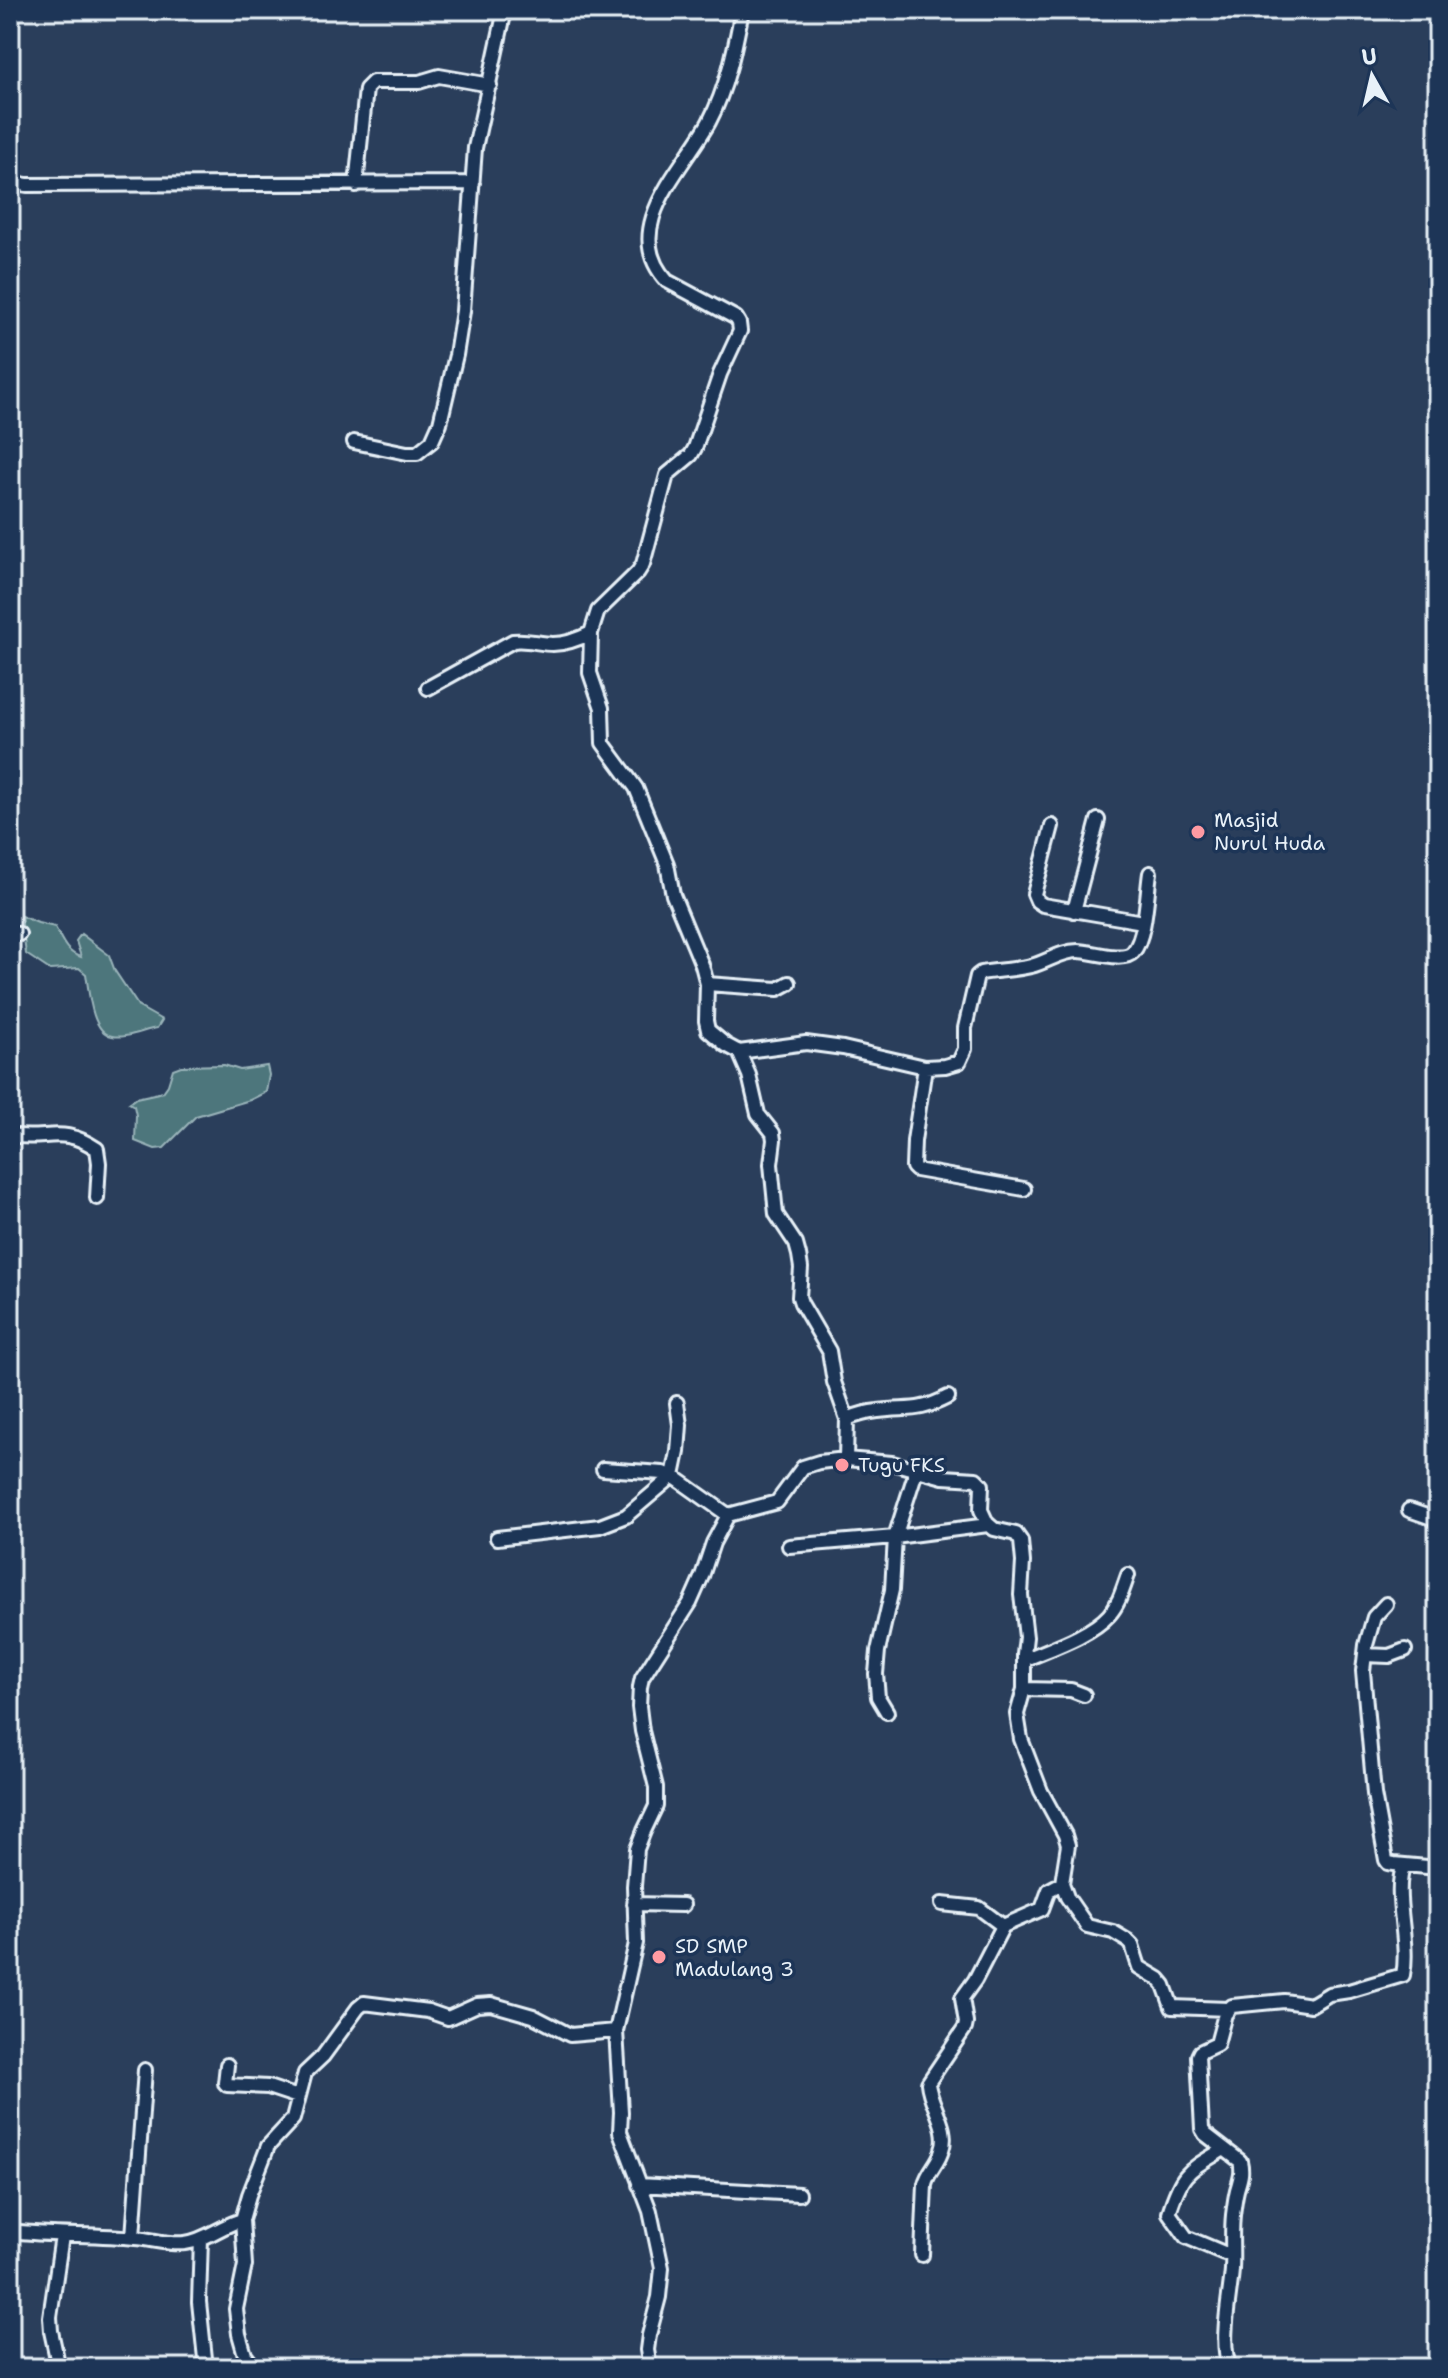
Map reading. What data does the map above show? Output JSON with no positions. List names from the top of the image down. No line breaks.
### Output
{"places":["Masjid Nurul Huda","Tugu FKS","SD SMP Madulang 3"],"north":"top"}
